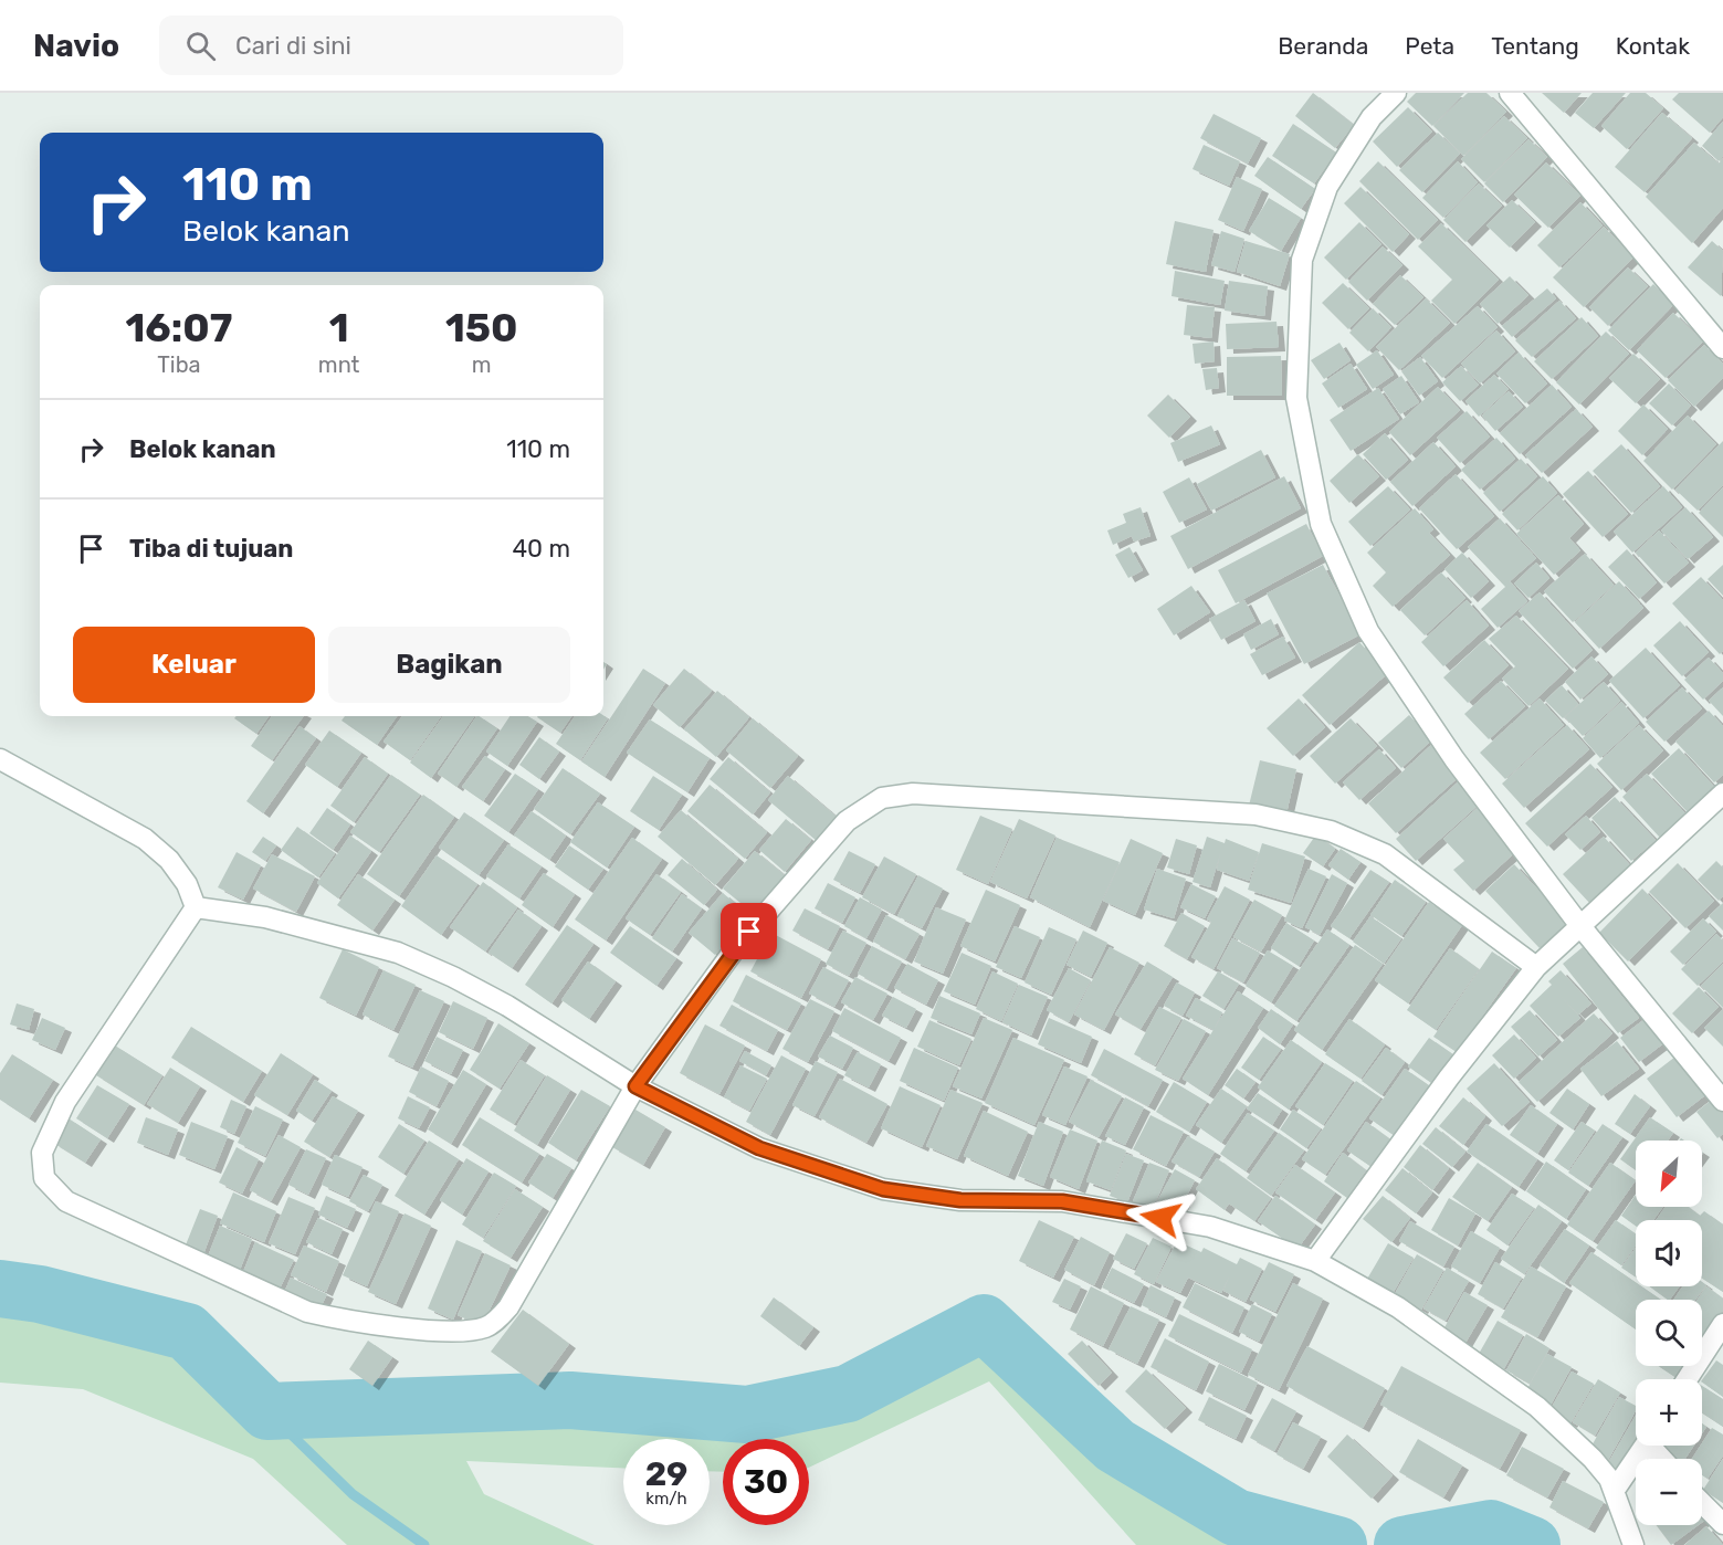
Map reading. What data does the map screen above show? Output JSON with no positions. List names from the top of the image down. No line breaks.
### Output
{"north":"bottom left","page":{"header":"Navio","search":"Cari di sini","nav":["Beranda","Peta","Tentang","Kontak"],"turn":["110 m","Belok kanan"],"eta":["16:07","Tiba","1","mnt","150","m"],"list":[{"name":"Belok kanan","value":"110 m"},{"name":"Tiba di tujuan","value":"40 m"}],"buttons":["Keluar","Bagikan"],"map_buttons":["+","−"],"speed":"29 km/h","limit":"30"}}
